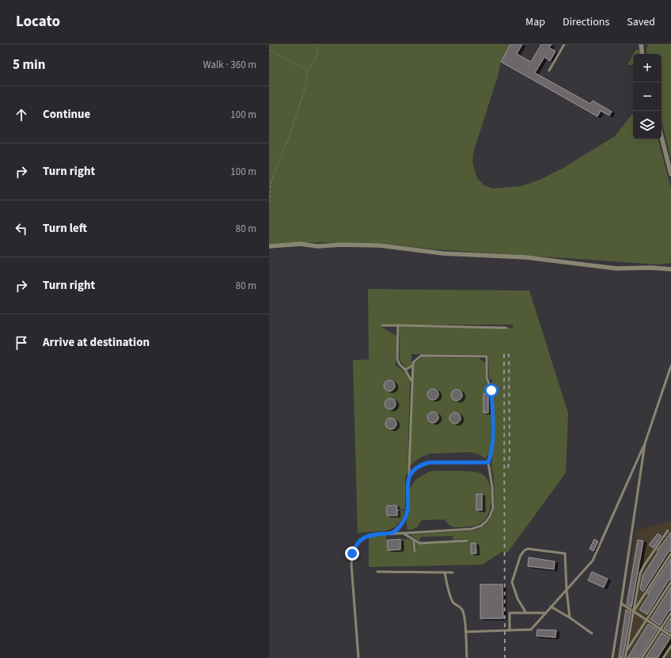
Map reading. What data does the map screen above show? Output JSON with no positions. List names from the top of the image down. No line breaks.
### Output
{"page":{"header":"Locato","nav":["Map","Directions","Saved"],"heading":["5 min","Walk · 360 m"],"map_buttons":["+","−"],"list":[["Continue","100 m"],["Turn right","100 m"],["Turn left","80 m"],["Turn right","80 m"],"Arrive at destination"]}}
